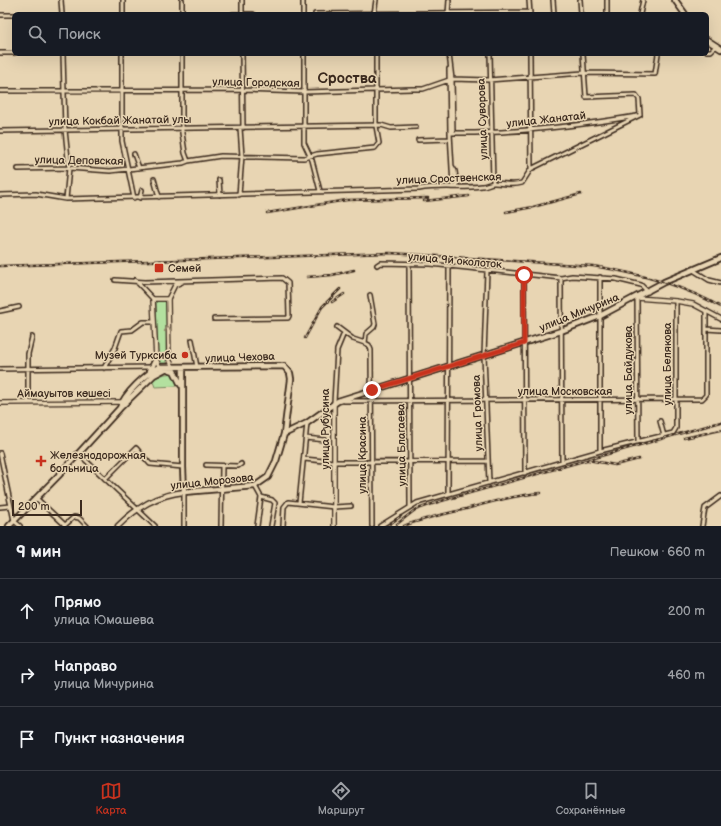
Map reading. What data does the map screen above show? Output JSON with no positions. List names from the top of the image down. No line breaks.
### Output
{"streets":{"main road":["улица Мичурина","улица Чехова","улица Морозова"],"street":["улица Городская","улица Суворова","улица Жанатай","улица Кокбай Жанатай улы","улица Деповская","улица Сроственская","улица 9й околоток","улица Белякова","улица Байдукова","улица Московская","Аймауытов көшесі","улица Громова","улица Рубусина","улица Благаева","улица Красина"]},"crossings":[["улица Городская","улица Суворова"],["улица Суворова","улица Жанатай"],["улица Суворова","улица Сроственская"],["улица Жанатай","улица Сроственская"],["улица Кокбай Жанатай улы","улица Деповская"],["улица 9й околоток","улица Мичурина"],["улица 9й околоток","улица Громова"],["улица 9й околоток","улица Благаева"],["улица Мичурина","улица Чехова"],["улица Мичурина","улица Байдукова"],["улица Мичурина","улица Московская"],["улица Мичурина","улица Громова"],["улица Мичурина","улица Рубусина"],["улица Мичурина","улица Благаева"],["улица Мичурина","улица Красина"],["улица Мичурина","улица Морозова"],["улица Чехова","улица Морозова"],["улица Белякова","улица Московская"],["улица Байдукова","улица Московская"],["улица Московская","улица Громова"],["улица Московская","улица Рубусина"],["улица Московская","улица Благаева"],["улица Московская","улица Красина"]],"districts":["Сроства"],"places":{"transit":["Семей"],"other":["Музей Турксиба"],"health":["Железнодорожная больница"]},"scale_bar":"200 m","page":{"search":"Поиск","scale":"200 m","heading":["9 мин","Пешком · 660 m"],"list":[["Прямо","улица Юмашева","200 m"],["Направо","улица Мичурина","460 m"],"Пункт назначения"],"nav":["Карта","Маршрут","Сохранённые"]}}
